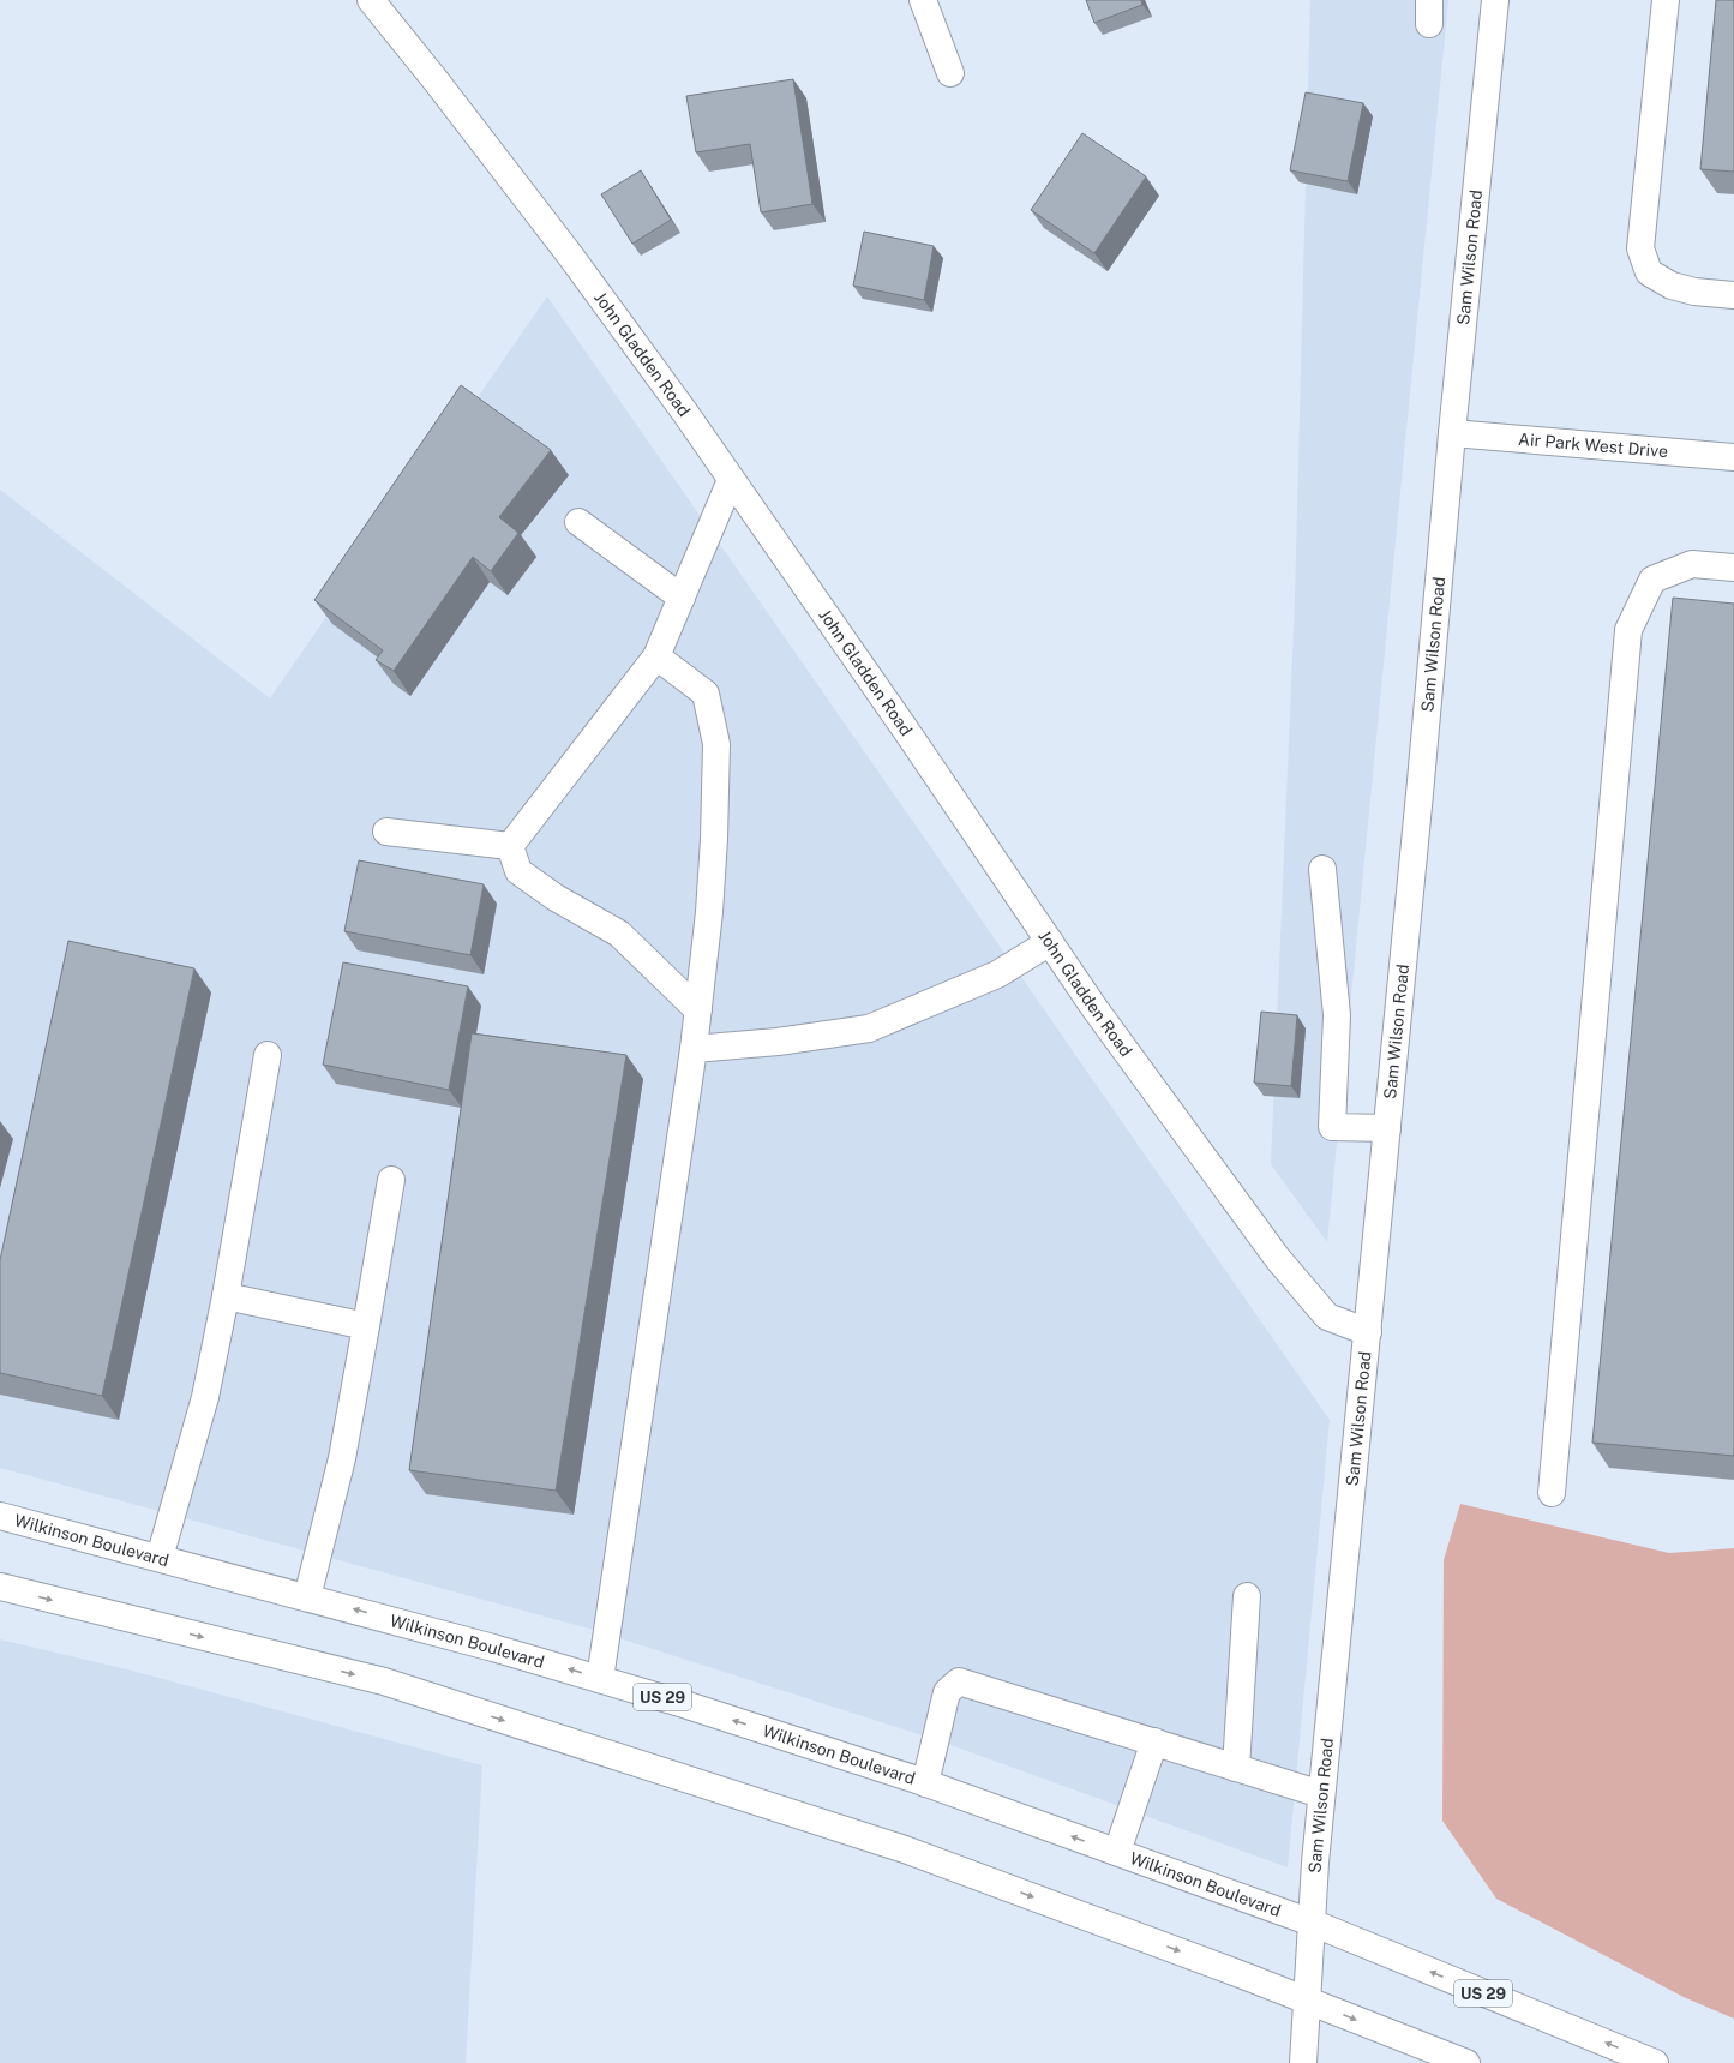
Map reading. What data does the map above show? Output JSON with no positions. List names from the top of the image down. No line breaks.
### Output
{"streets":{"street":["Sam Wilson Road","John Gladden Road","Air Park West Drive","Wilkinson Boulevard","US 29"]},"crossings":[["Sam Wilson Road","John Gladden Road"],["Sam Wilson Road","Air Park West Drive"],["Sam Wilson Road","Wilkinson Boulevard"]]}
